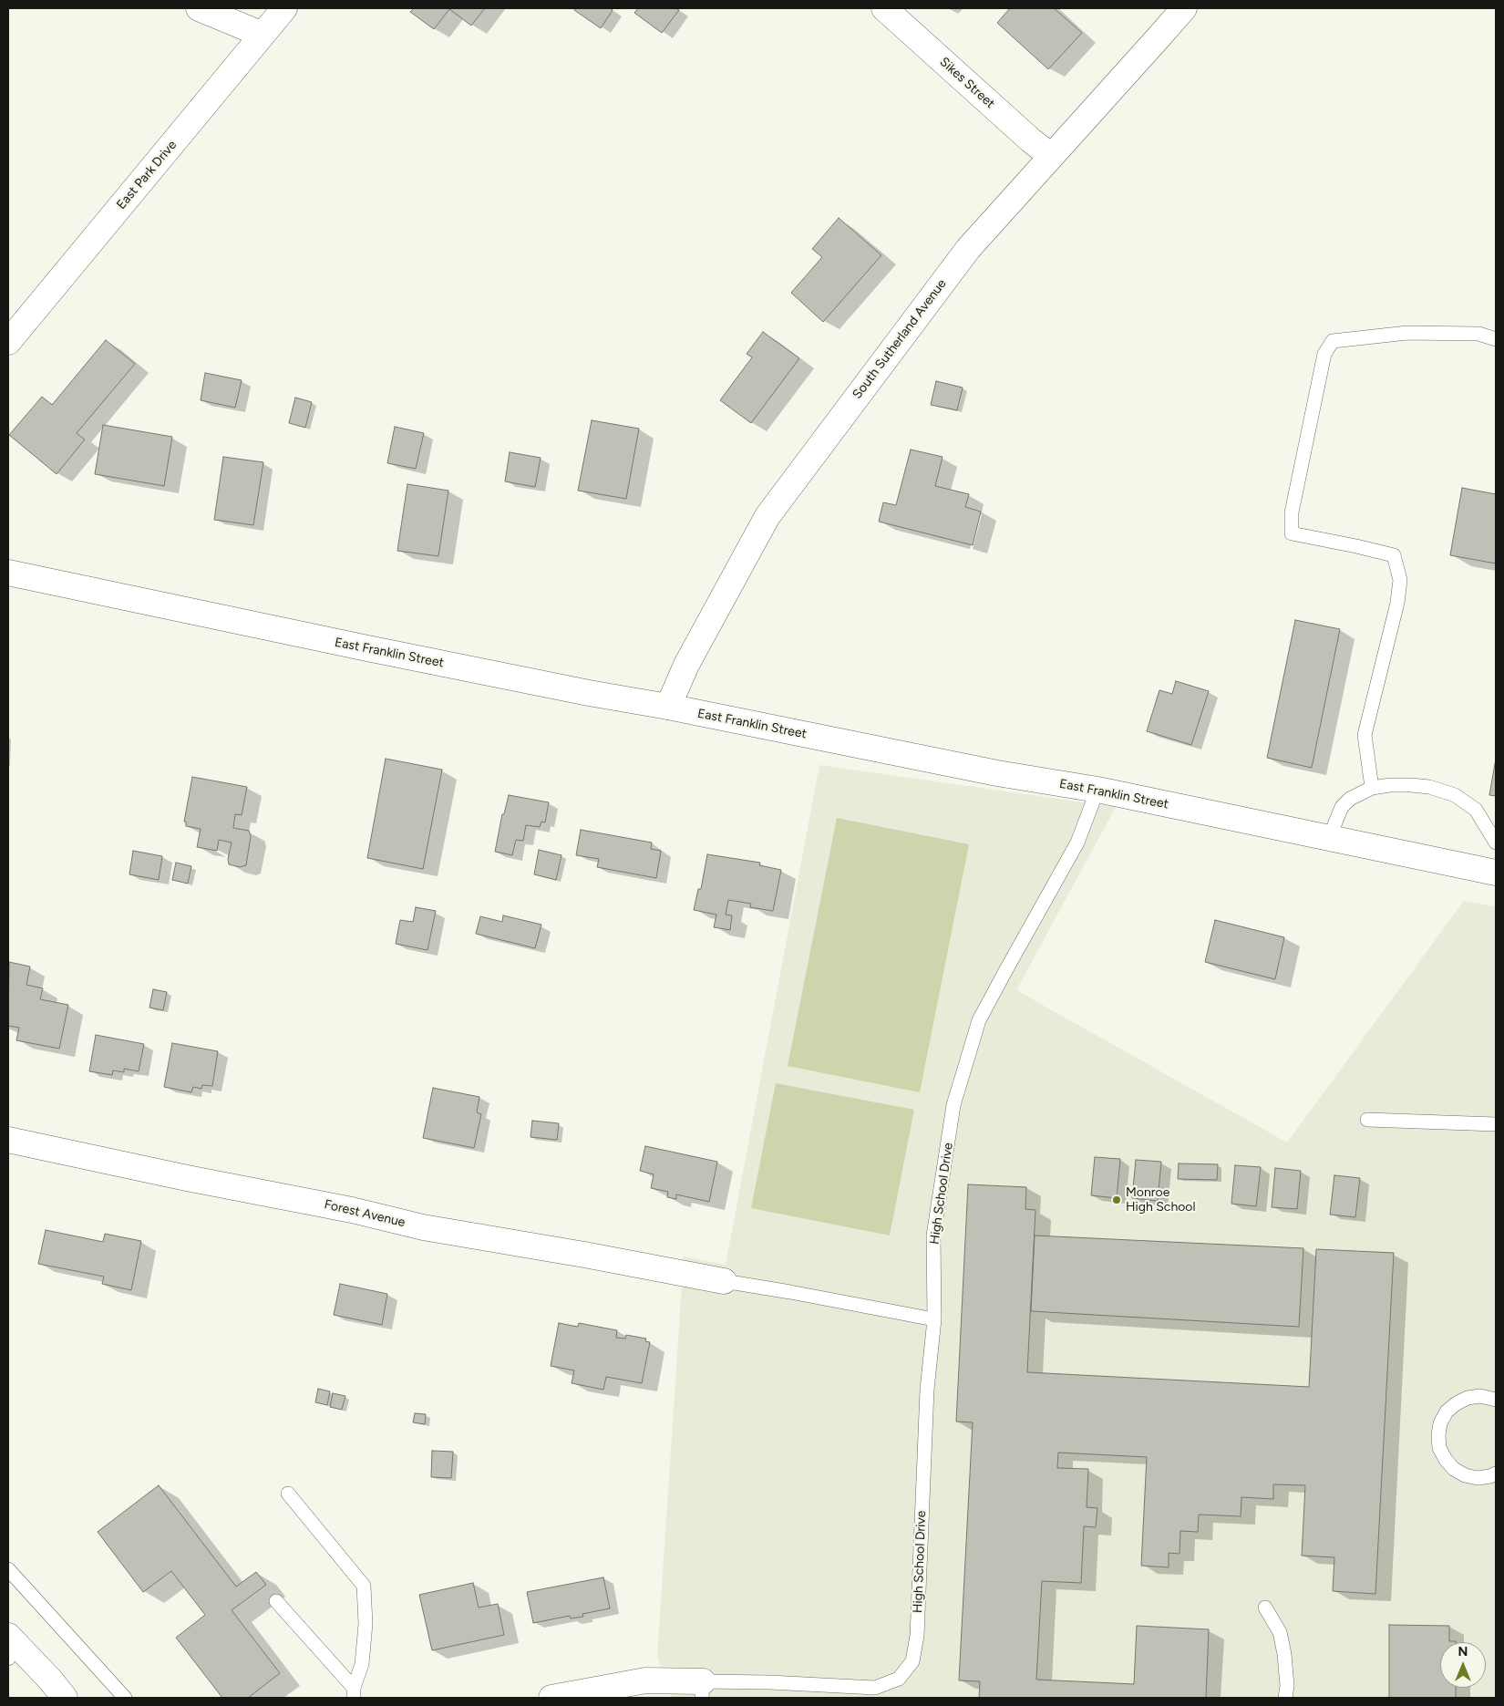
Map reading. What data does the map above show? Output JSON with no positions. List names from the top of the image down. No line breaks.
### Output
{"streets":{"street":["Sikes Street","East Park Drive","South Sutherland Avenue","East Franklin Street","Forest Avenue"],"lane":["High School Drive"]},"crossings":[["Sikes Street","South Sutherland Avenue"],["South Sutherland Avenue","East Franklin Street"],["East Franklin Street","High School Drive"]],"places":["Monroe High School"],"north":"top"}
